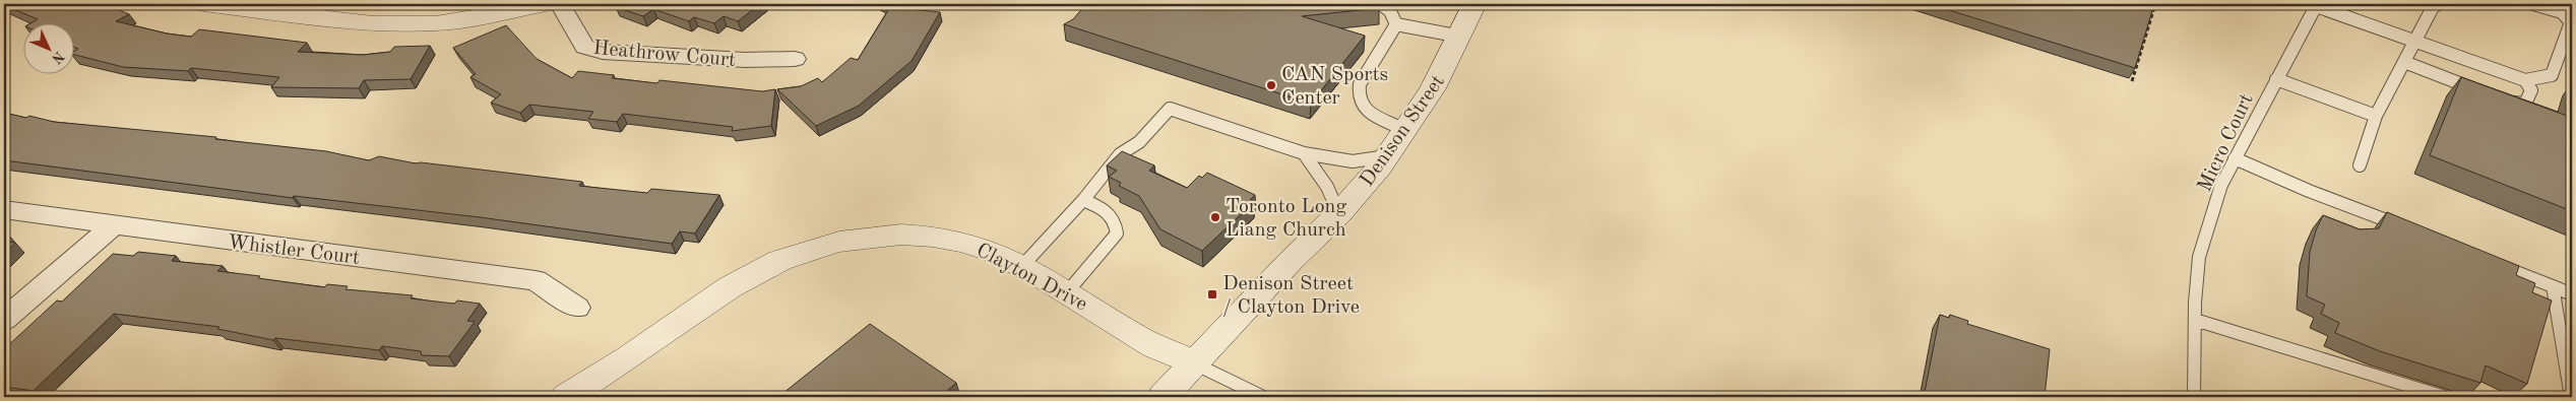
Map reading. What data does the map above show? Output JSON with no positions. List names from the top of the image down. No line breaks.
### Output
{"streets":{"street":["Heathrow Court","Denison Street","Whistler Court","Clayton Drive"],"lane":["Micro Court"]},"crossings":[["Denison Street","Clayton Drive"]],"places":{"other":["CAN Sports Center","Toronto Long Liang Church"],"transit":["Denison Street / Clayton Drive"]},"north":"bottom right"}
